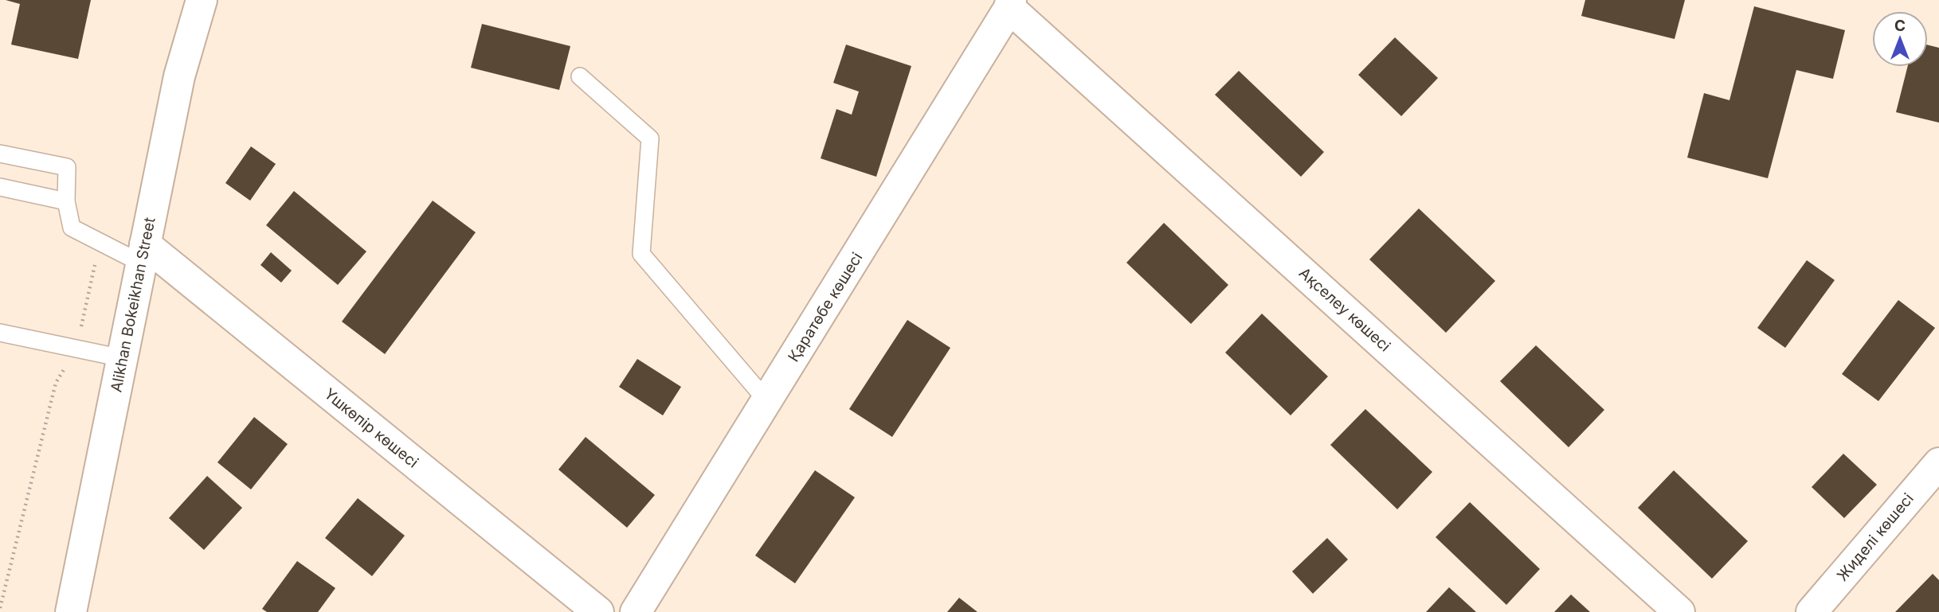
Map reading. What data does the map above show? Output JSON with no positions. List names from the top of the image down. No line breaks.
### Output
{"streets":{"street":["Alikhan Bokeikhan Street","Қаратөбе көшесі","Ақселеу көшесі","Үшкөпір көшесі","Жиделі көшесі"]},"crossings":[["Alikhan Bokeikhan Street","Үшкөпір көшесі"],["Қаратөбе көшесі","Ақселеу көшесі"]],"north":"top"}
